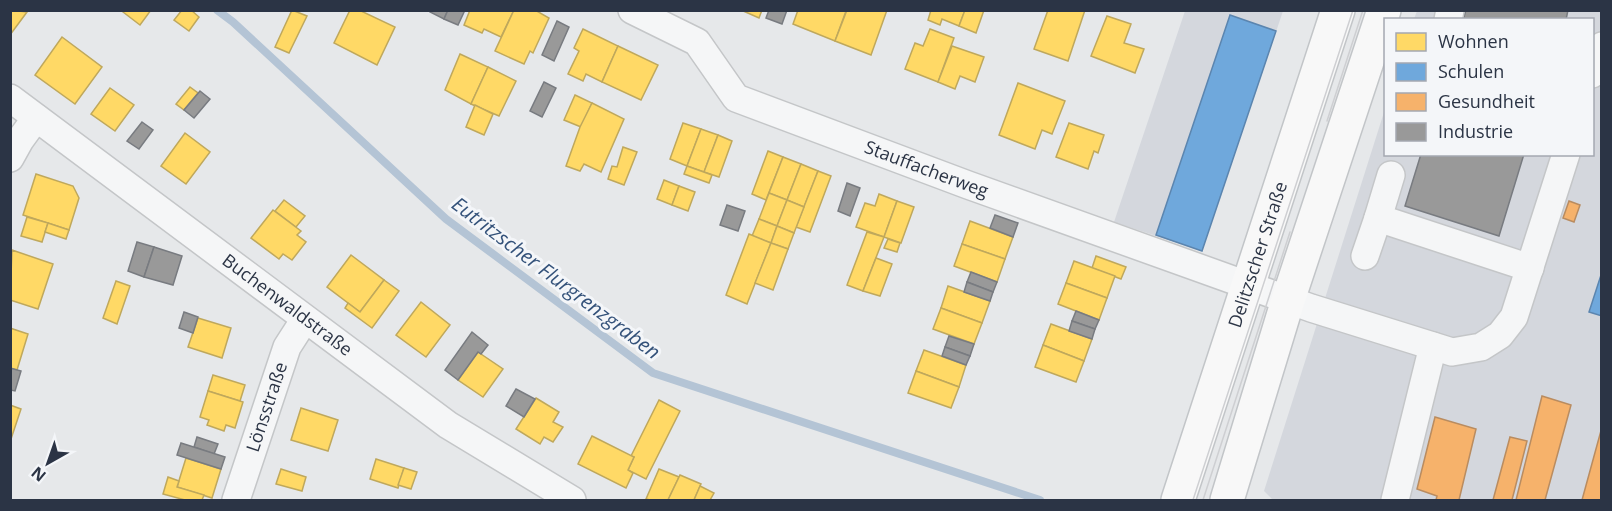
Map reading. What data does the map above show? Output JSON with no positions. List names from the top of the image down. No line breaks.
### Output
{"streets":{"main road":["Delitzscher Straße"],"street":["Stauffacherweg","Buchenwaldstraße","Lönsstraße"]},"crossings":[["Stauffacherweg","Delitzscher Straße"],["Buchenwaldstraße","Lönsstraße"]],"water":["Eutritzscher Flurgrenzgraben"],"legend":["Wohnen","Schulen","Gesundheit","Industrie"],"north":"bottom left"}
